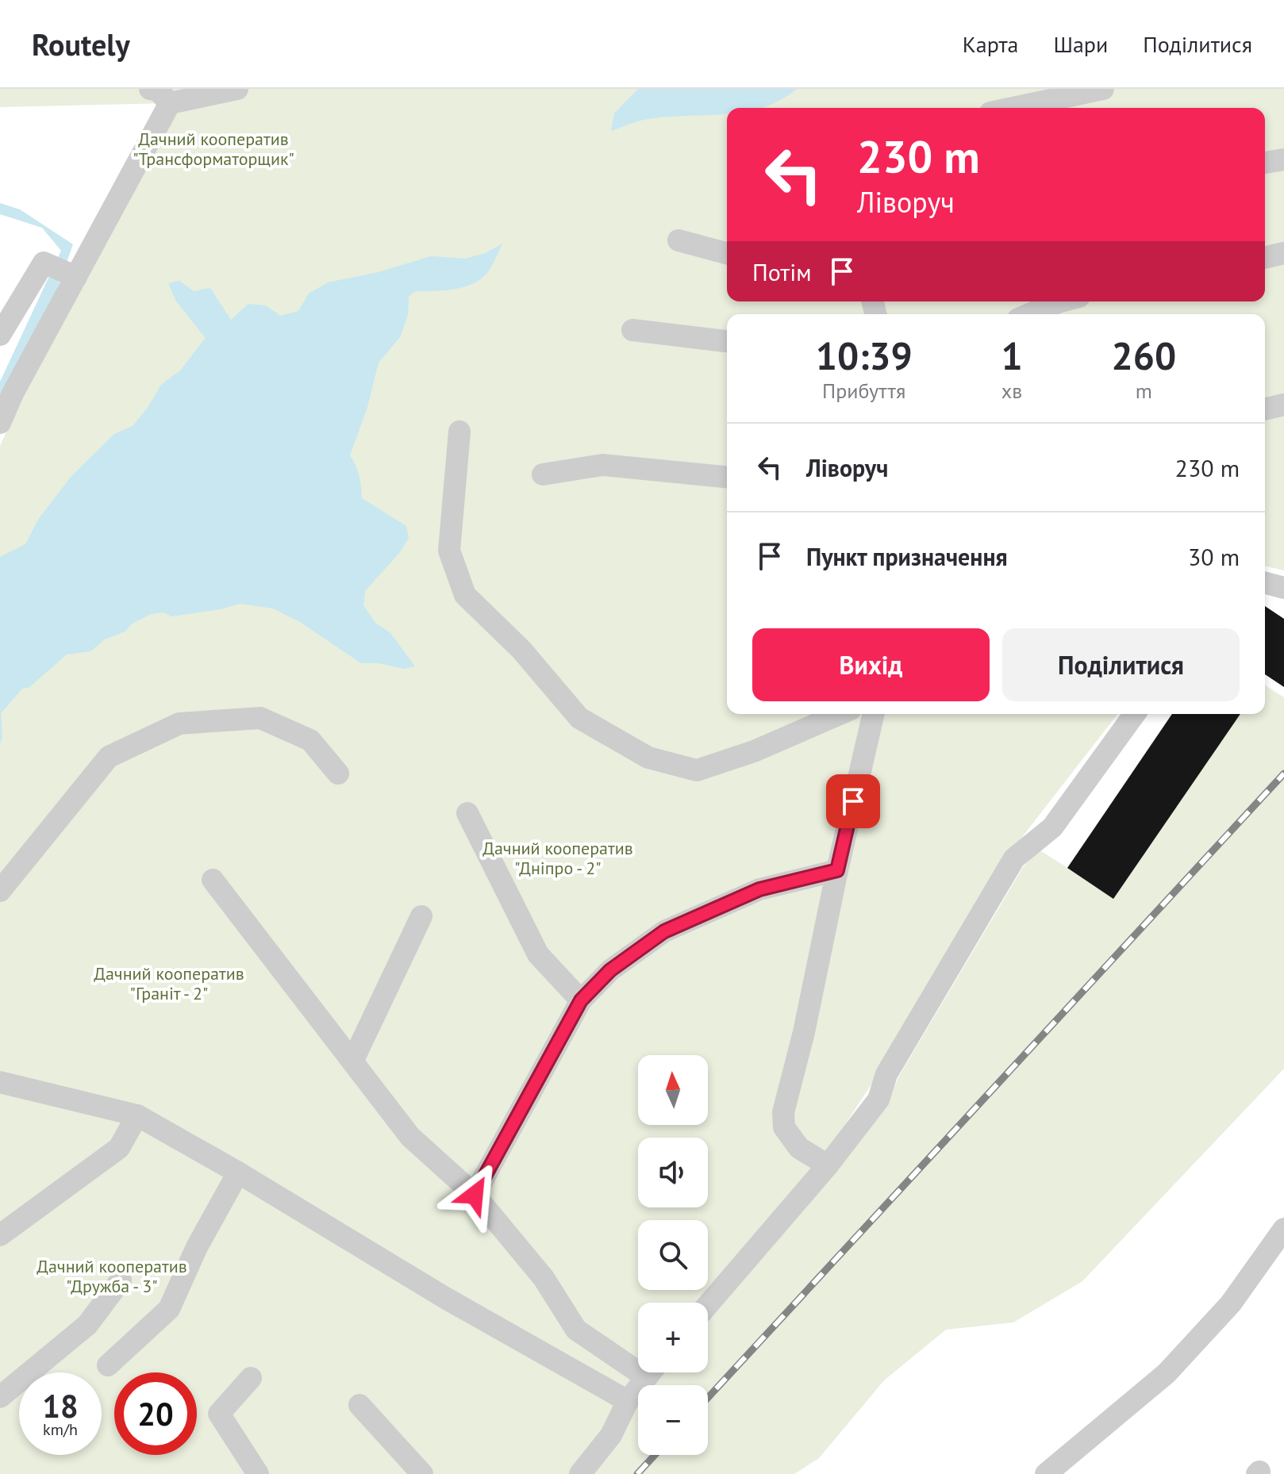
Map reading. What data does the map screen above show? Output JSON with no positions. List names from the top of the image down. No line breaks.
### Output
{"parks":["Дачний кооператив \"Трансформаторщик\"","Дачний кооператив \"Дніпро - 2\"","Дачний кооператив \"Граніт - 2\"","Дачний кооператив \"Дружба - 3\""],"north":"top","page":{"header":"Routely","nav":["Карта","Шари","Поділитися"],"turn":["230 m","Ліворуч"],"then":"Потім","eta":["10:39","Прибуття","1","хв","260","m"],"list":[{"name":"Ліворуч","value":"230 m"},{"name":"Пункт призначення","value":"30 m"}],"buttons":["Вихід","Поділитися"],"map_buttons":["+","−"],"speed":"18 km/h","limit":"20"}}
